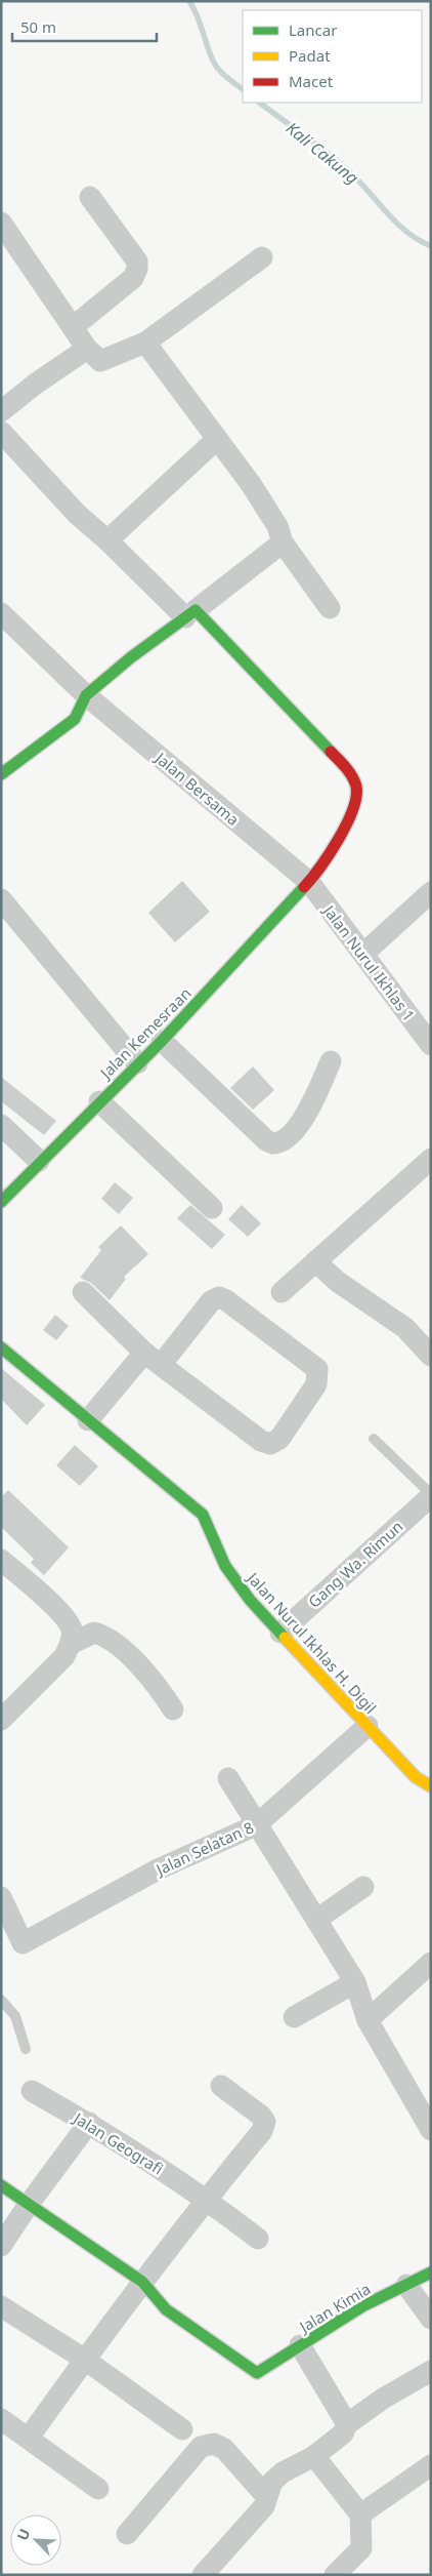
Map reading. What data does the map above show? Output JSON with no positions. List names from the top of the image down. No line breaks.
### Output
{"streets":{"street":["Jalan Bersama","Jalan Nurul Ikhlas 1","Jalan Kemesraan","Gang Wa. Rimun","Jalan Nurul Ikhlas H. Digil","Jalan Selatan 8","Jalan Geografi","Jalan Kimia"]},"crossings":[["Jalan Bersama","Jalan Nurul Ikhlas 1"],["Jalan Bersama","Jalan Kemesraan"],["Jalan Nurul Ikhlas 1","Jalan Kemesraan"],["Gang Wa. Rimun","Jalan Nurul Ikhlas H. Digil"],["Jalan Nurul Ikhlas H. Digil","Jalan Selatan 8"]],"water":["Kali Cakung"],"legend":["Lancar","Padat","Macet"],"scale_bar":"50 m","north":"top left"}
